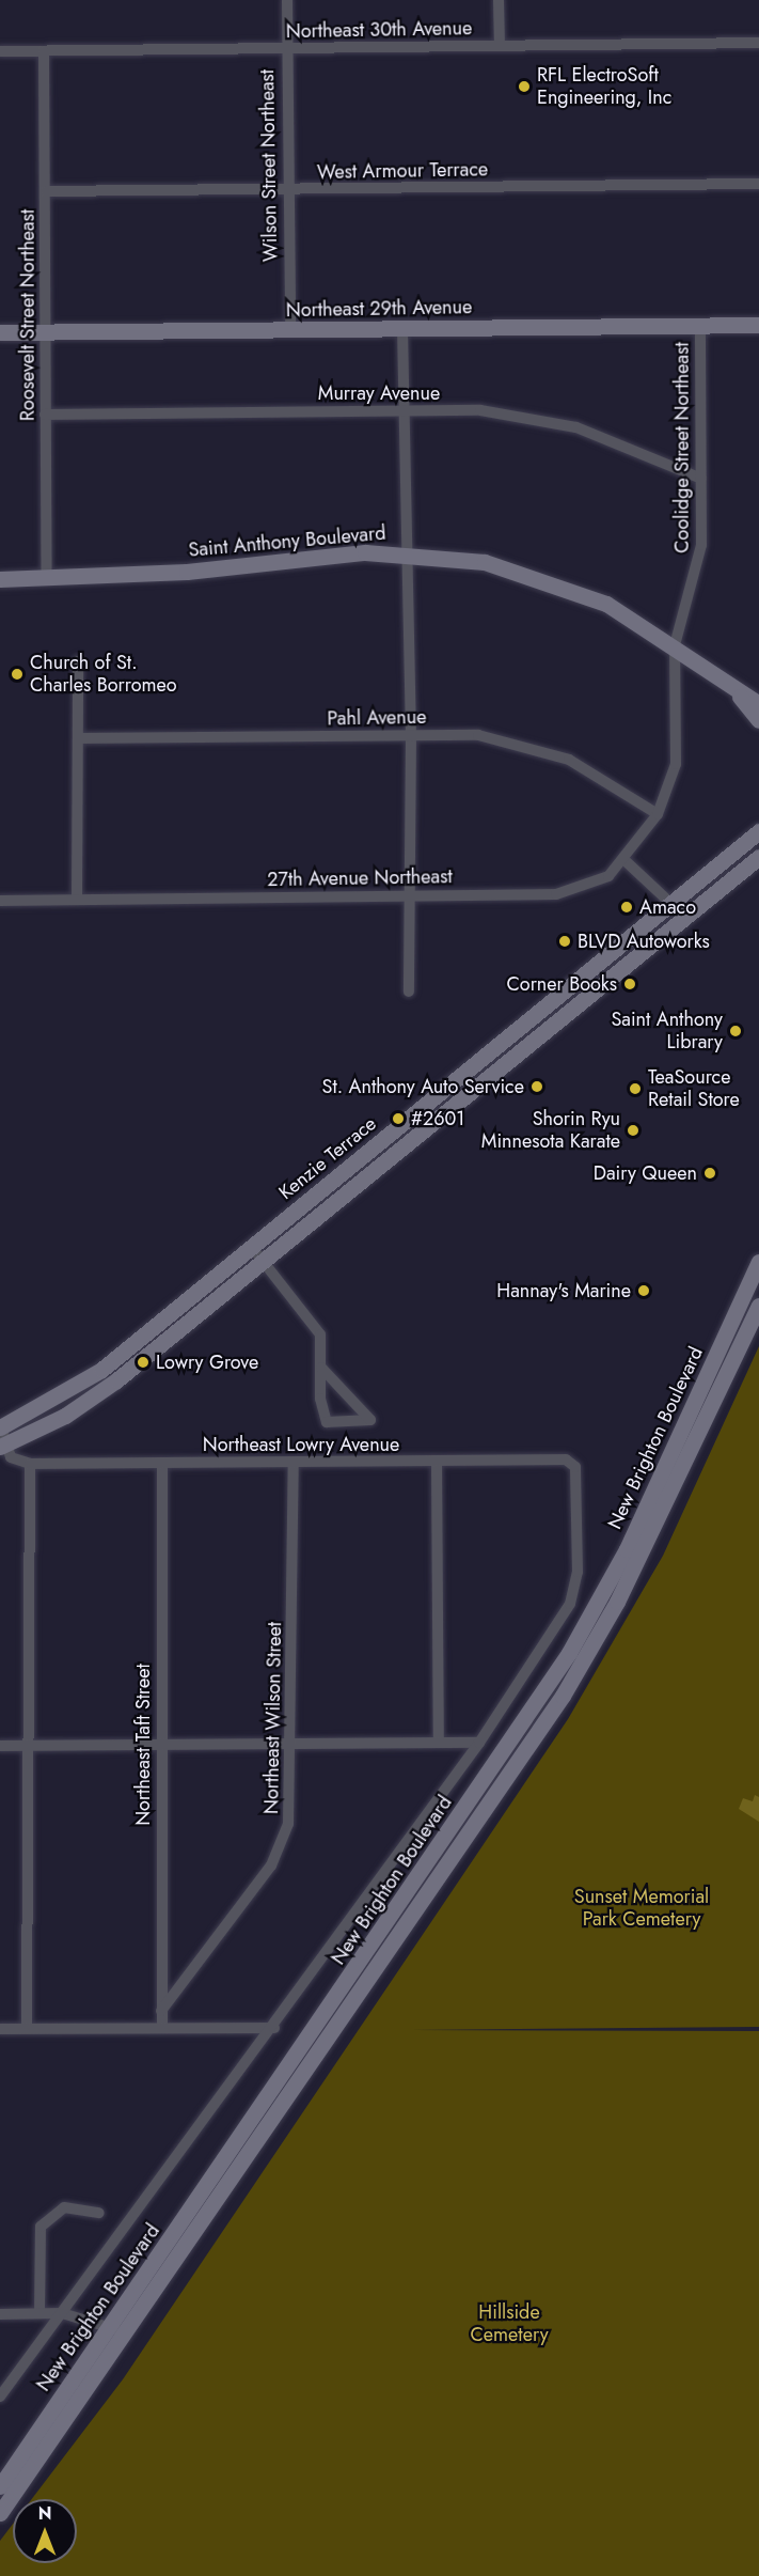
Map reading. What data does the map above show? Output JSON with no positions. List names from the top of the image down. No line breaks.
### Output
{"streets":{"main road":["Northeast 29th Avenue","Saint Anthony Boulevard","Kenzie Terrace","New Brighton Boulevard"],"street":["Northeast 30th Avenue","Wilson Street Northeast","West Armour Terrace","Roosevelt Street Northeast","Murray Avenue","Coolidge Street Northeast","Pahl Avenue","27th Avenue Northeast","Northeast Lowry Avenue","Northeast Wilson Street","Northeast Taft Street"]},"crossings":[["Northeast 30th Avenue","Wilson Street Northeast"],["Northeast 30th Avenue","Roosevelt Street Northeast"],["Wilson Street Northeast","West Armour Terrace"],["Wilson Street Northeast","Northeast 29th Avenue"],["West Armour Terrace","Roosevelt Street Northeast"],["Northeast 29th Avenue","Roosevelt Street Northeast"],["Northeast 29th Avenue","Coolidge Street Northeast"],["Roosevelt Street Northeast","Murray Avenue"],["Roosevelt Street Northeast","Saint Anthony Boulevard"],["Murray Avenue","Coolidge Street Northeast"],["Coolidge Street Northeast","Saint Anthony Boulevard"],["Coolidge Street Northeast","Pahl Avenue"],["Coolidge Street Northeast","27th Avenue Northeast"],["New Brighton Boulevard","Northeast Lowry Avenue"],["Northeast Lowry Avenue","Northeast Wilson Street"],["Northeast Lowry Avenue","Northeast Taft Street"],["Northeast Wilson Street","Northeast Taft Street"]],"parks":["Sunset Memorial Park Cemetery","Hillside Cemetery"],"places":["RFL ElectroSoft Engineering, Inc","Church of St. Charles Borromeo","Amaco","BLVD Autoworks","Corner Books","Saint Anthony Library","St. Anthony Auto Service","TeaSource Retail Store","#2601","Shorin Ryu Minnesota Karate","Dairy Queen","Hannay's Marine","Lowry Grove"],"north":"top"}
